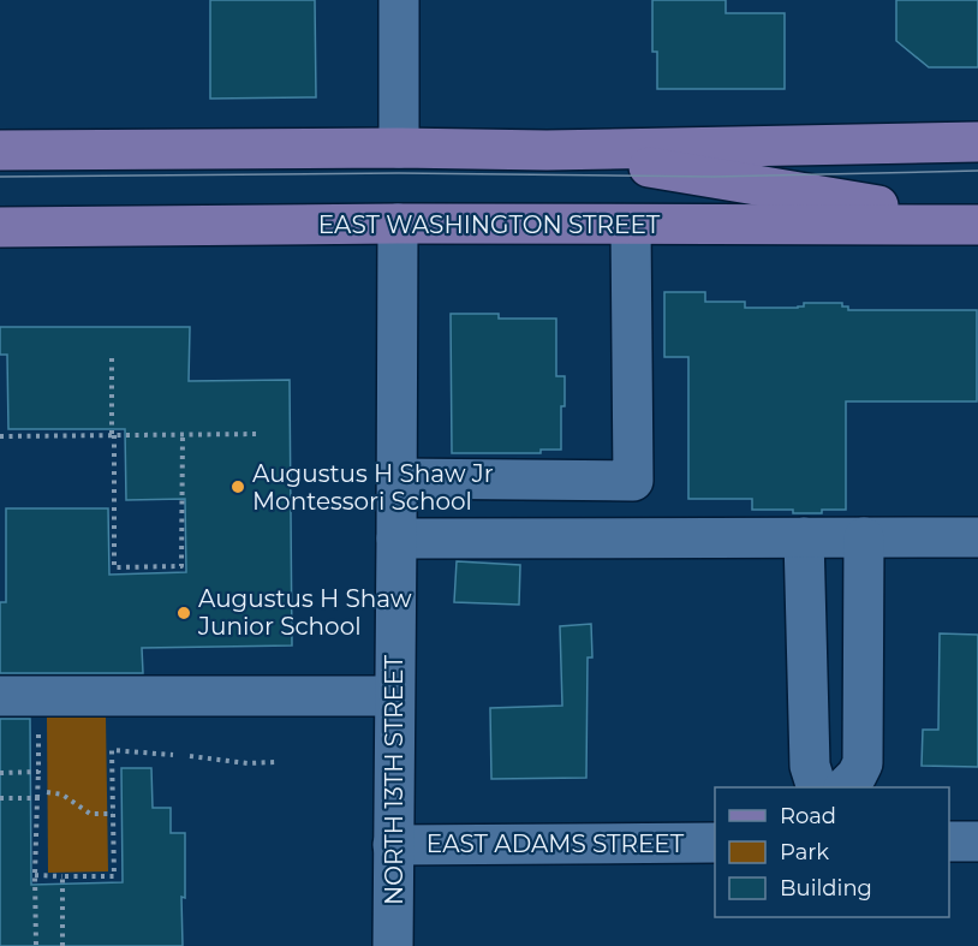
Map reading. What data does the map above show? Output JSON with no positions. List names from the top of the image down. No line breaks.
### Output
{"streets":{"main road":["EAST WASHINGTON STREET"],"street":["NORTH 13TH STREET","EAST ADAMS STREET"]},"crossings":[["EAST WASHINGTON STREET","NORTH 13TH STREET"],["NORTH 13TH STREET","EAST ADAMS STREET"]],"places":["Augustus H Shaw Jr Montessori School","Augustus H Shaw Junior School"],"legend":["Road","Park","Building"]}
